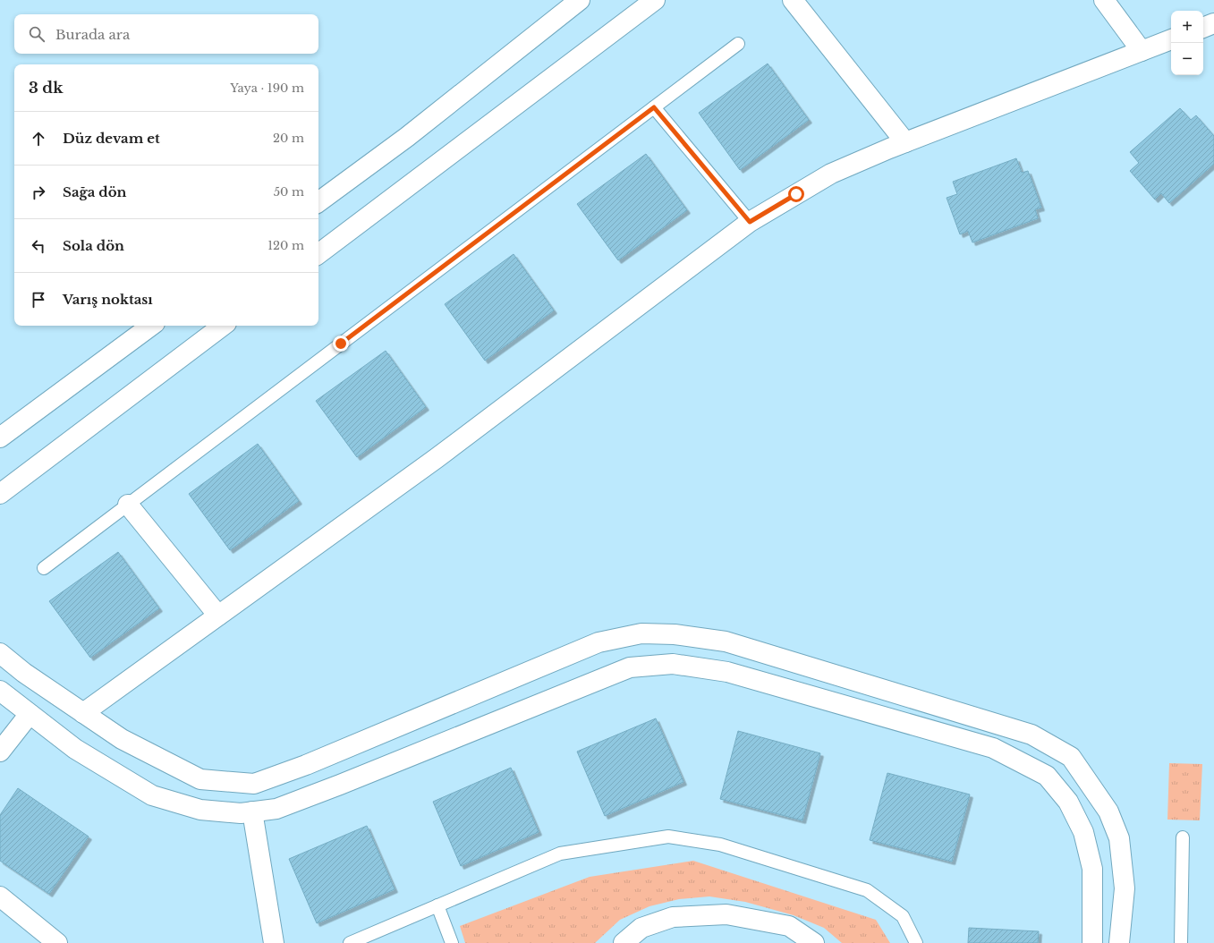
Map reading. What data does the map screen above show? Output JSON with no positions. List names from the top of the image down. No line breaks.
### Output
{"page":{"map_buttons":["+","−"],"search":"Burada ara","heading":["3 dk","Yaya · 190 m"],"list":[["Düz devam et","20 m"],["Sağa dön","50 m"],["Sola dön","120 m"],"Varış noktası"]}}
